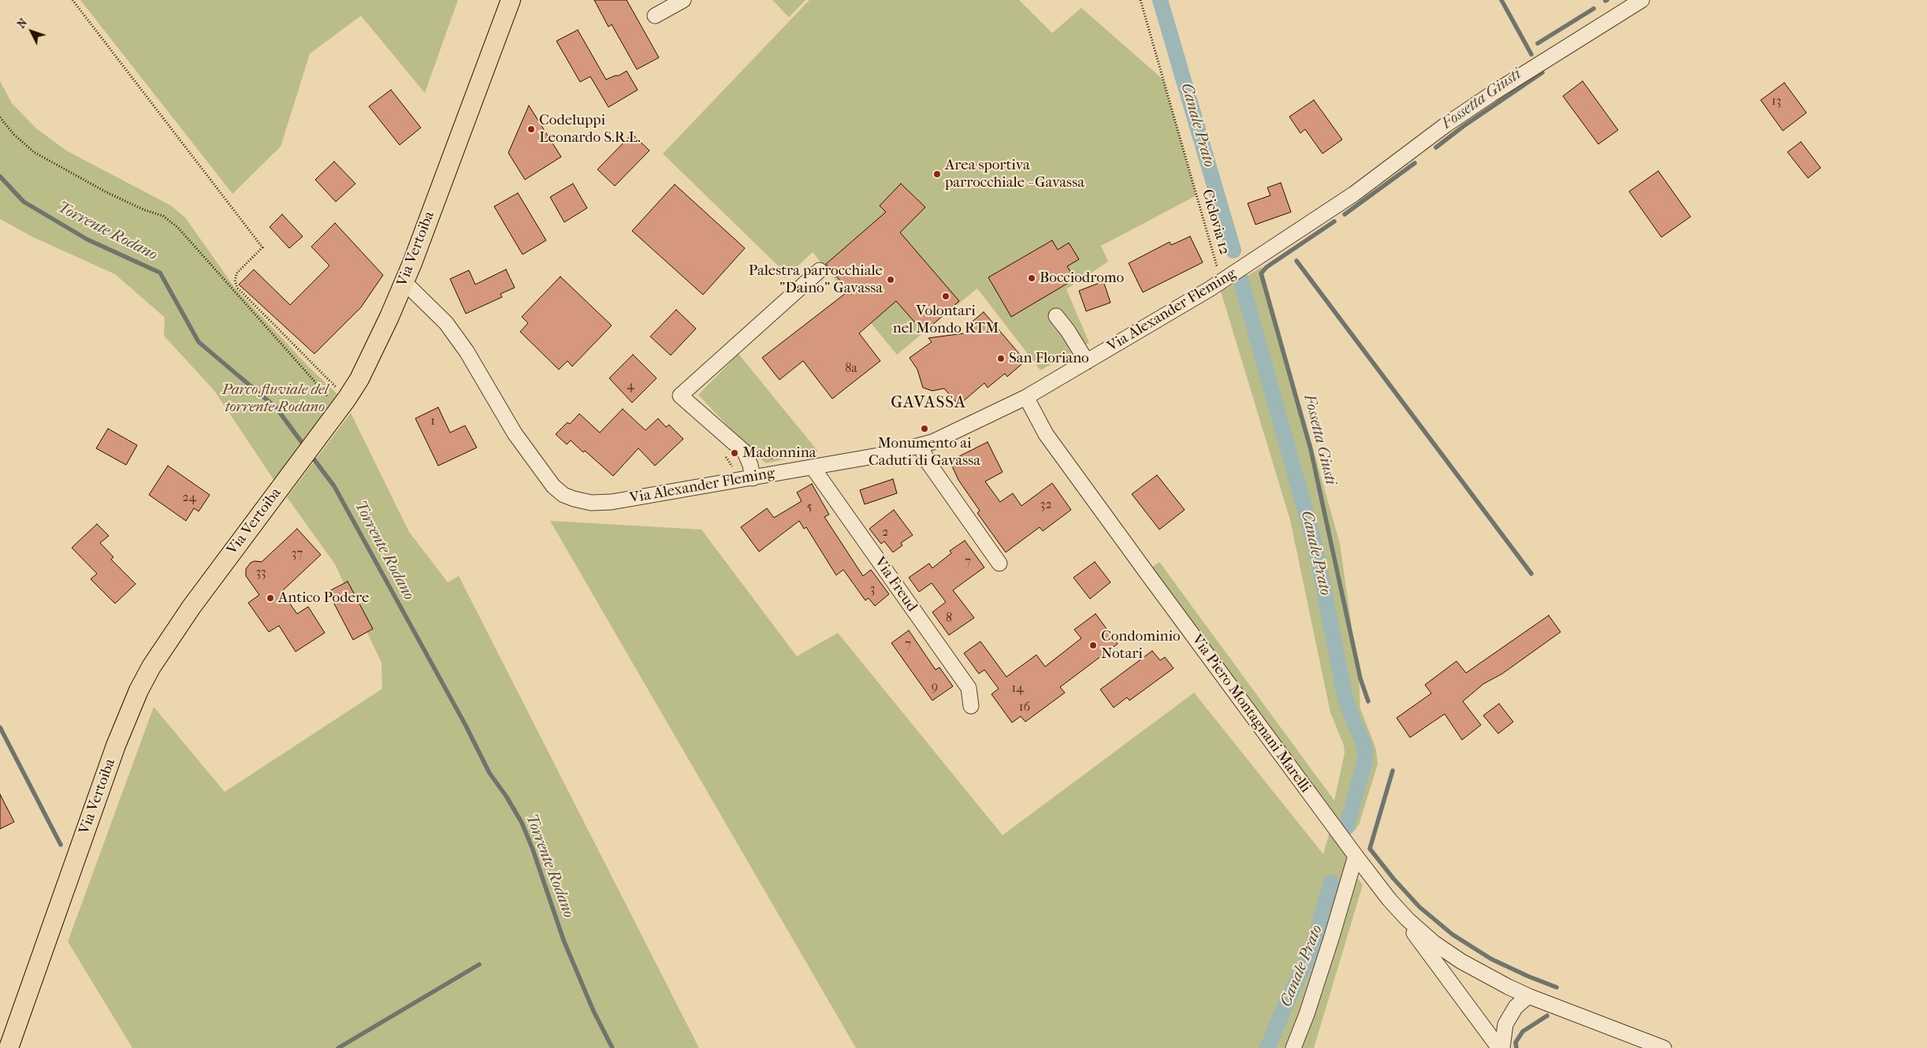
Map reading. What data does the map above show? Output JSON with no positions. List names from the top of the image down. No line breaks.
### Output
{"streets":{"main road":["Via Vertoiba"],"street":["Via Alexander Fleming","Via Freud","Via Piero Montagnani Marelli"],"path":["Ciclovia 12"]},"crossings":[["Via Vertoiba","Via Alexander Fleming"],["Via Alexander Fleming","Via Freud"],["Via Alexander Fleming","Via Piero Montagnani Marelli"]],"districts":["GAVASSA"],"water":["Fossetta Giusti","Canale Prato","Torrente Rodano"],"parks":["Parco fluviale del torrente Rodano"],"places":["Codeluppi Leonardo S.R.L.","Area sportiva parrocchiale - Gavassa","Bocciodromo","Palestra parrocchiale \"Daino\" Gavassa","Volontari nel Mondo RTM","San Floriano","Monumento ai Caduti di Gavassa","Madonnina","Antico Podere","Condominio Notari"],"house_numbers":["13","8a","4","1","24","32","5","2","37","7","33","3","8","7","9","14","16"],"north":"top left"}
